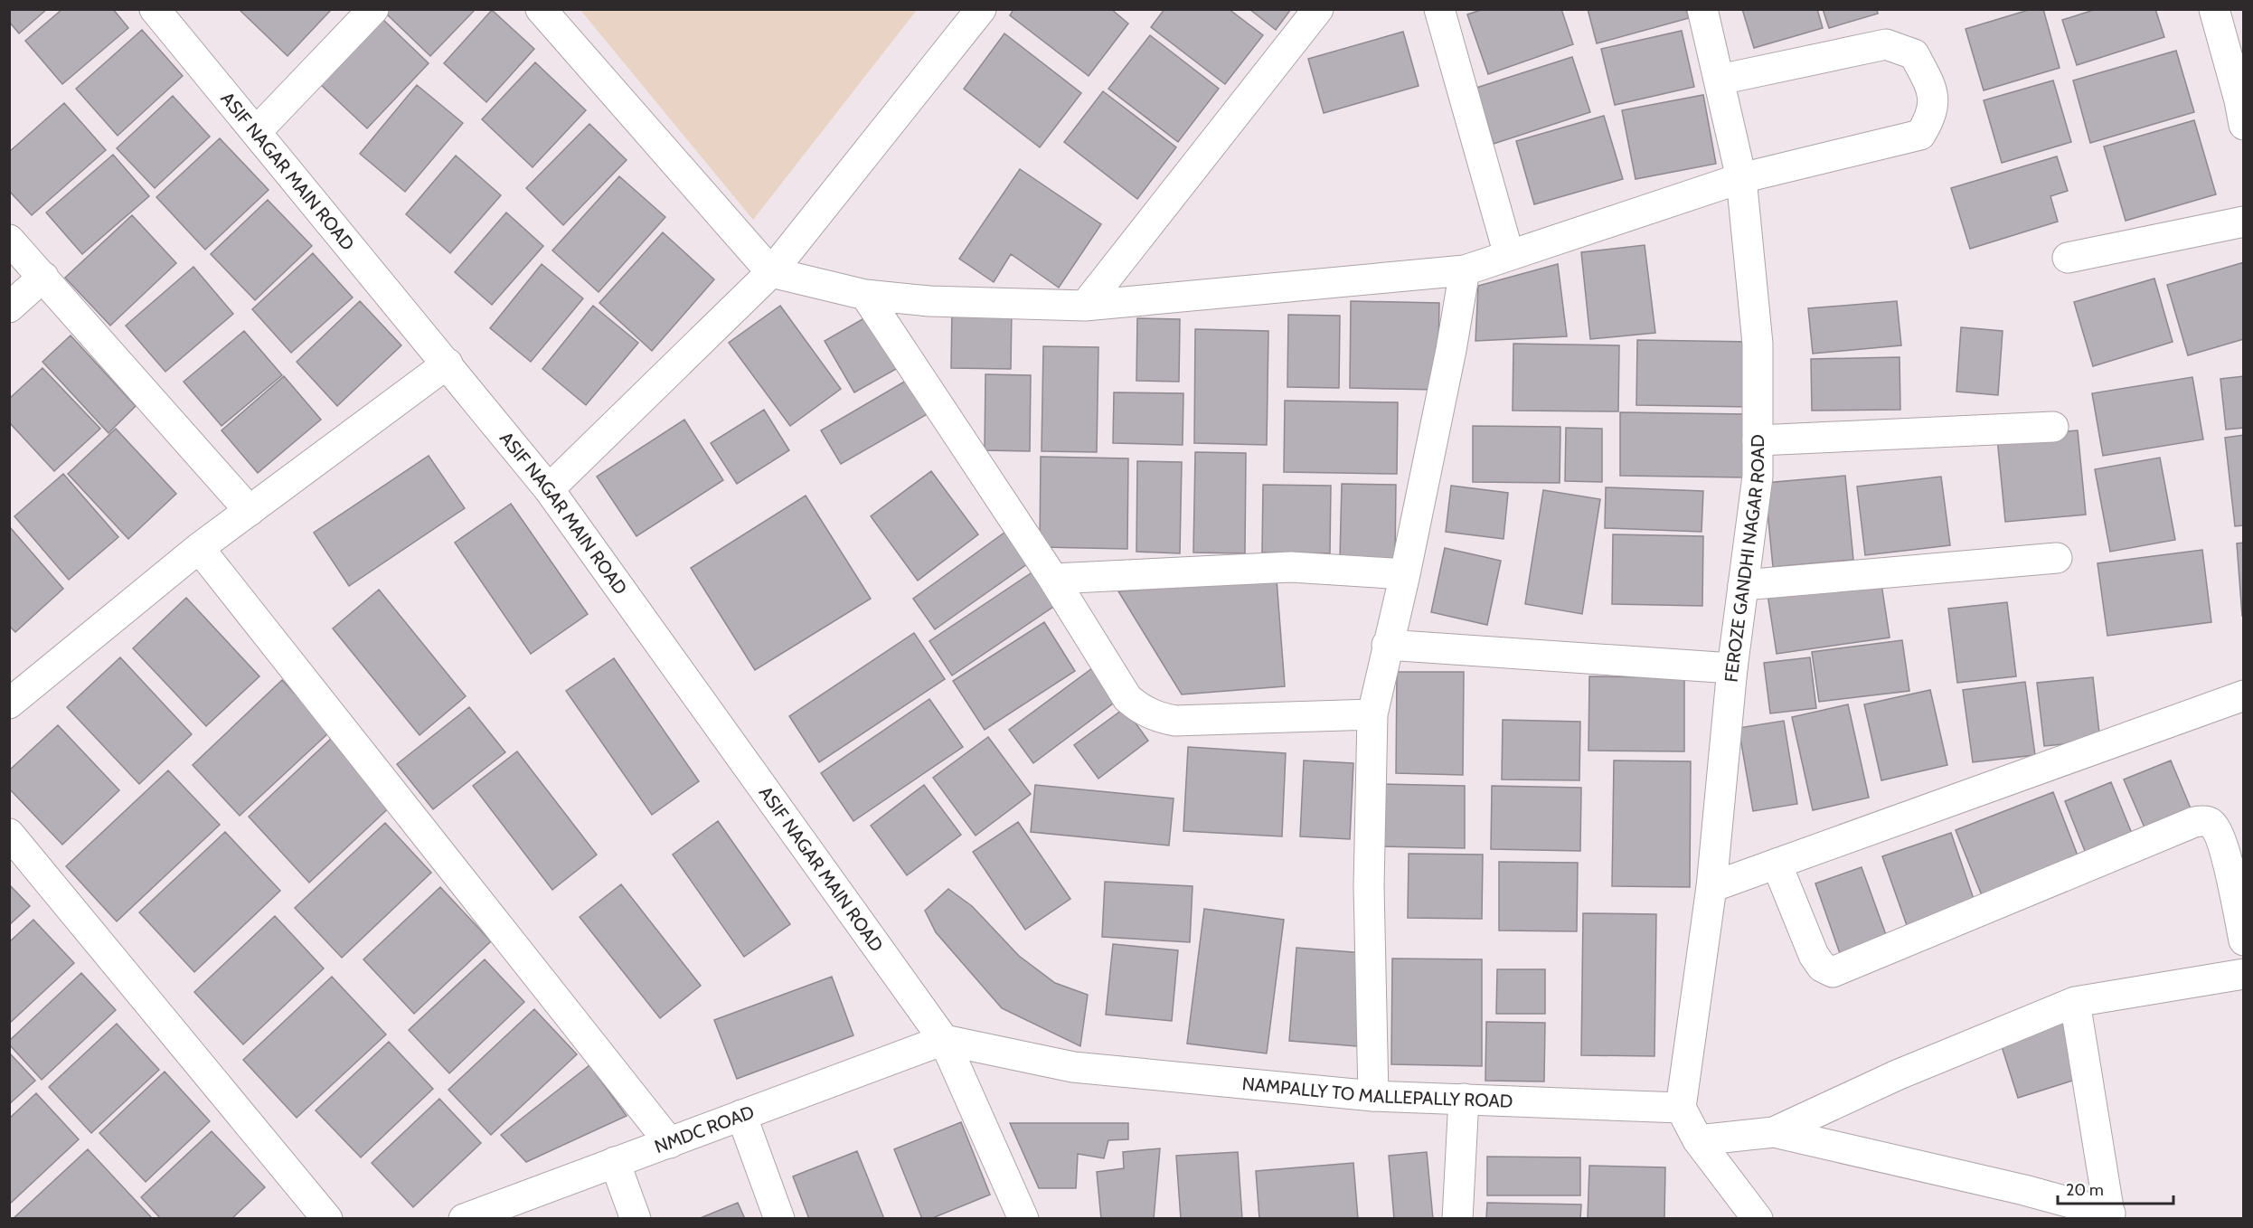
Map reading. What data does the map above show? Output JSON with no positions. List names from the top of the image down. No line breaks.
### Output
{"streets":{"street":["ASIF NAGAR MAIN ROAD","FEROZE GANDHI NAGAR ROAD","NAMPALLY TO MALLEPALLY ROAD","NMDC ROAD"]},"crossings":[["ASIF NAGAR MAIN ROAD","NAMPALLY TO MALLEPALLY ROAD"],["ASIF NAGAR MAIN ROAD","NMDC ROAD"],["FEROZE GANDHI NAGAR ROAD","NAMPALLY TO MALLEPALLY ROAD"],["NAMPALLY TO MALLEPALLY ROAD","NMDC ROAD"]],"scale_bar":"20 m"}
